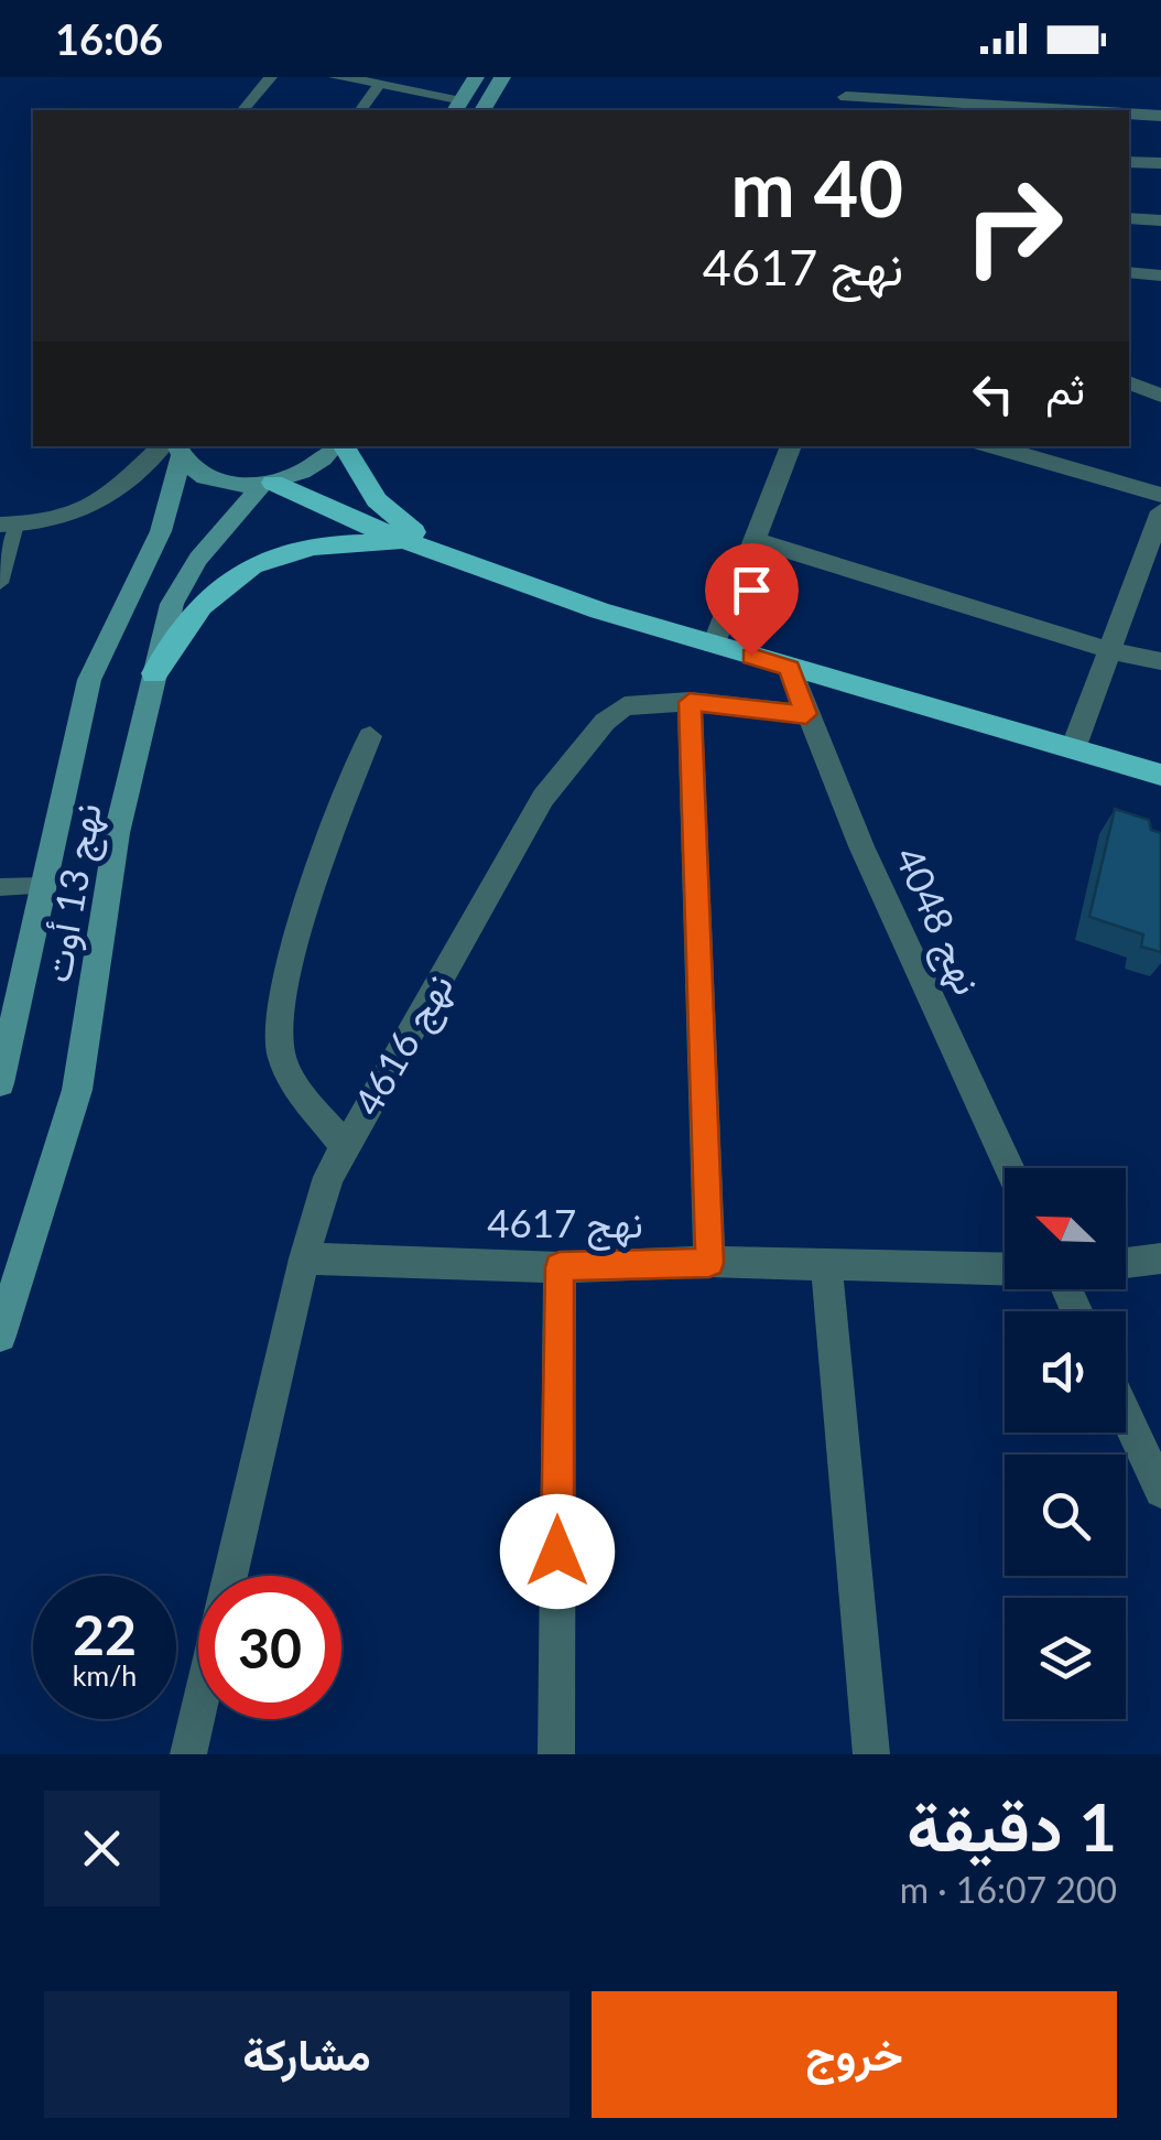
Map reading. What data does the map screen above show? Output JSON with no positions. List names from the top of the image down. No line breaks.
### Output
{"streets":{"main road":["نهج 13 أوت"],"street":["نهج 4048","نهج 4616","نهج 4617"]},"crossings":[["نهج 4048","نهج 4616"],["نهج 4616","نهج 4617"]],"north":"top left","page":{"status":"16:06","turn":["40 m","نهج 4617"],"then":"ثم","speed":"22 km/h","limit":"30","heading":["1 دقيقة","200 m · 16:07"],"buttons":["خروج","مشاركة"]}}
